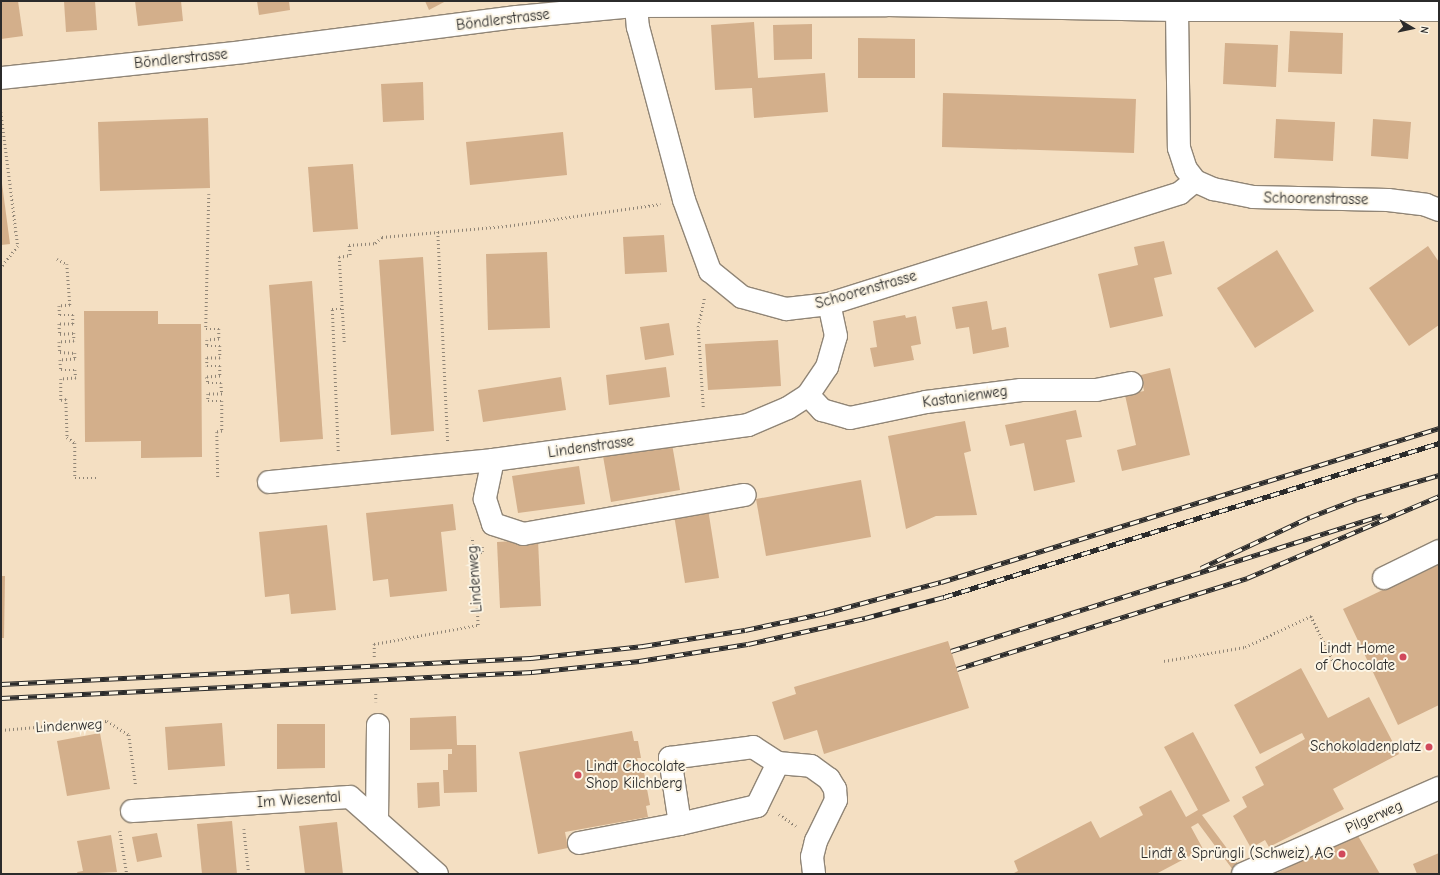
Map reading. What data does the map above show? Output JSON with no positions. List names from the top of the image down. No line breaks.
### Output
{"streets":{"street":["Böndlerstrasse","Schoorenstrasse","Kastanienweg","Lindenstrasse","Im Wiesental","Pilgerweg"],"path":["Lindenweg"]},"crossings":[["Böndlerstrasse","Schoorenstrasse"],["Schoorenstrasse","Lindenstrasse"],["Kastanienweg","Lindenstrasse"],["Lindenweg","Im Wiesental"]],"places":["Lindt Home of Chocolate","Schokoladenplatz","Lindt Chocolate Shop Kilchberg","Lindt & Sprüngli (Schweiz) AG"],"north":"right"}
